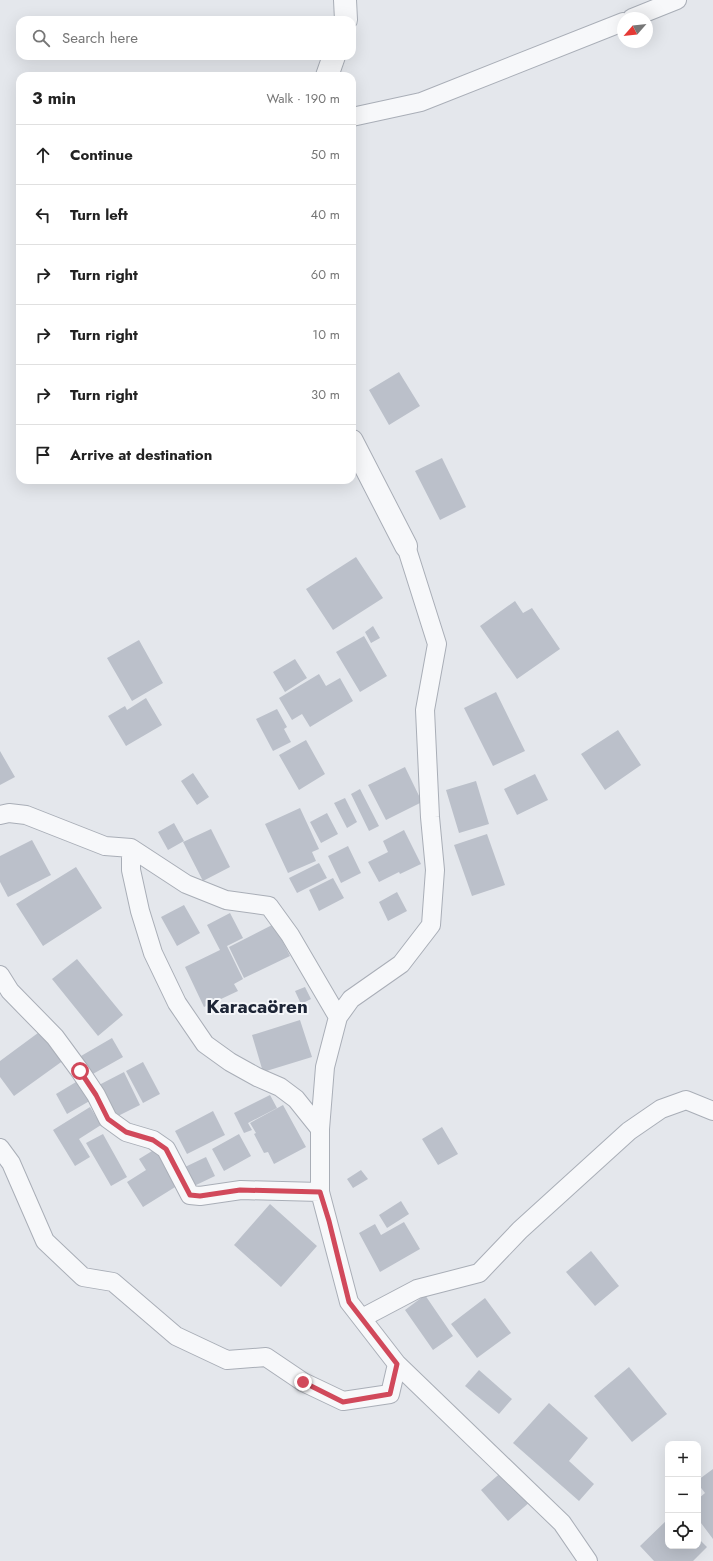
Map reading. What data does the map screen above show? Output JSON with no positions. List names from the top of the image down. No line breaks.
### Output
{"districts":["Karacaören"],"north":"bottom left","page":{"search":"Search here","heading":["3 min","Walk · 190 m"],"list":[["Continue","50 m"],["Turn left","40 m"],["Turn right","60 m"],["Turn right","10 m"],["Turn right","30 m"],"Arrive at destination"],"map_buttons":["+","−"]}}
